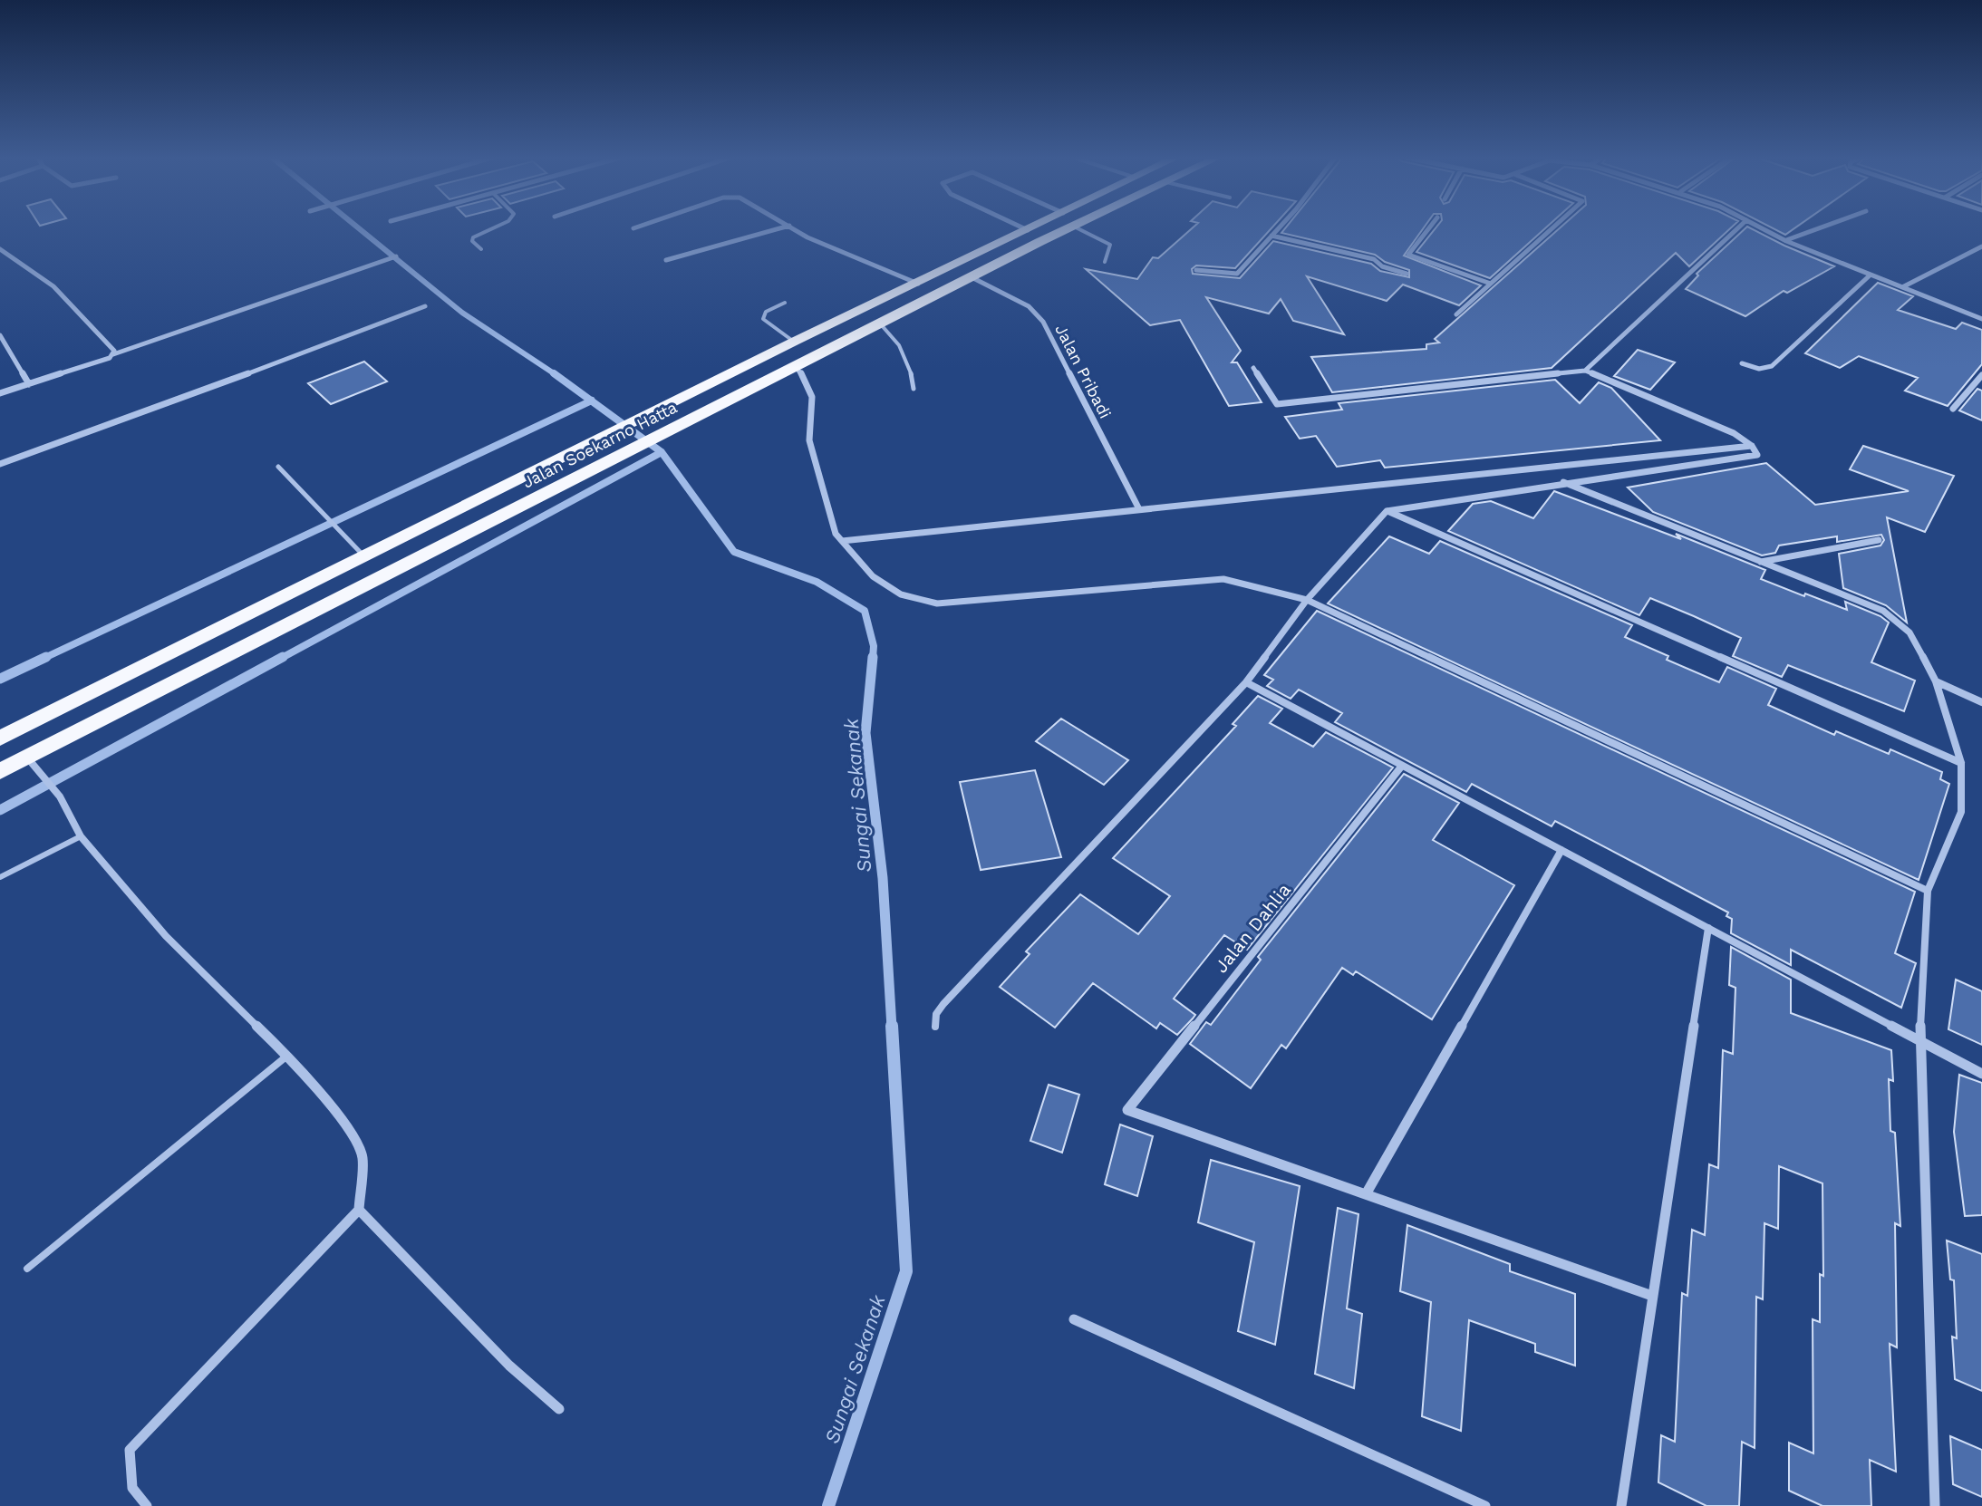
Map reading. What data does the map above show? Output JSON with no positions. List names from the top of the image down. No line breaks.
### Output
{"streets":{"highway":["Jalan Soekarno Hatta"],"street":["Jalan Pribadi","Jalan Dahlia"]},"crossings":[["Jalan Pribadi","Jalan Soekarno Hatta"]],"water":["Sungai Sekanak"]}
